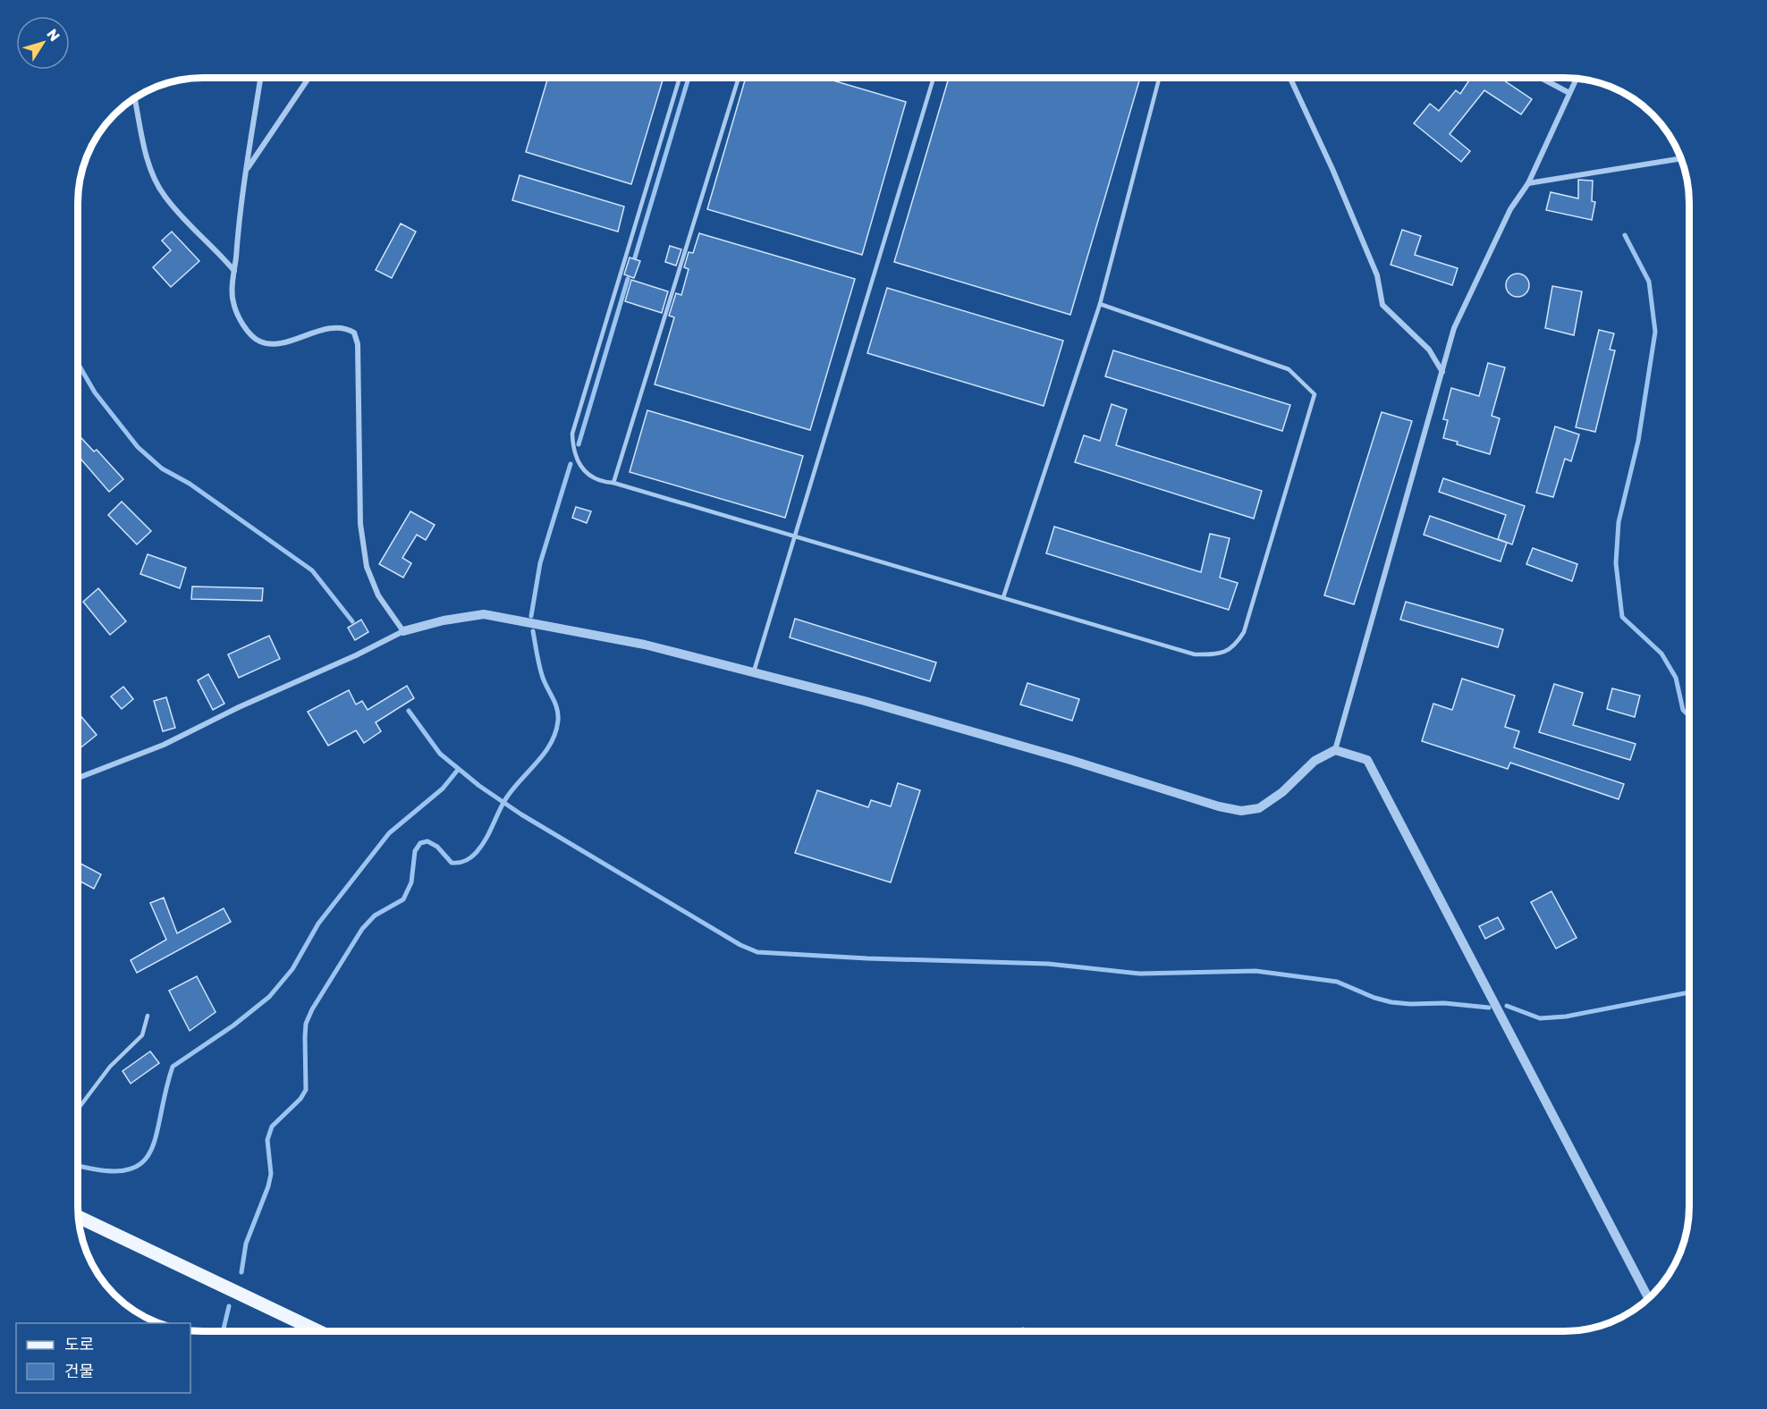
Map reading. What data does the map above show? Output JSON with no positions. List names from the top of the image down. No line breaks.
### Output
{"legend":["도로","건물"],"north":"top right"}
